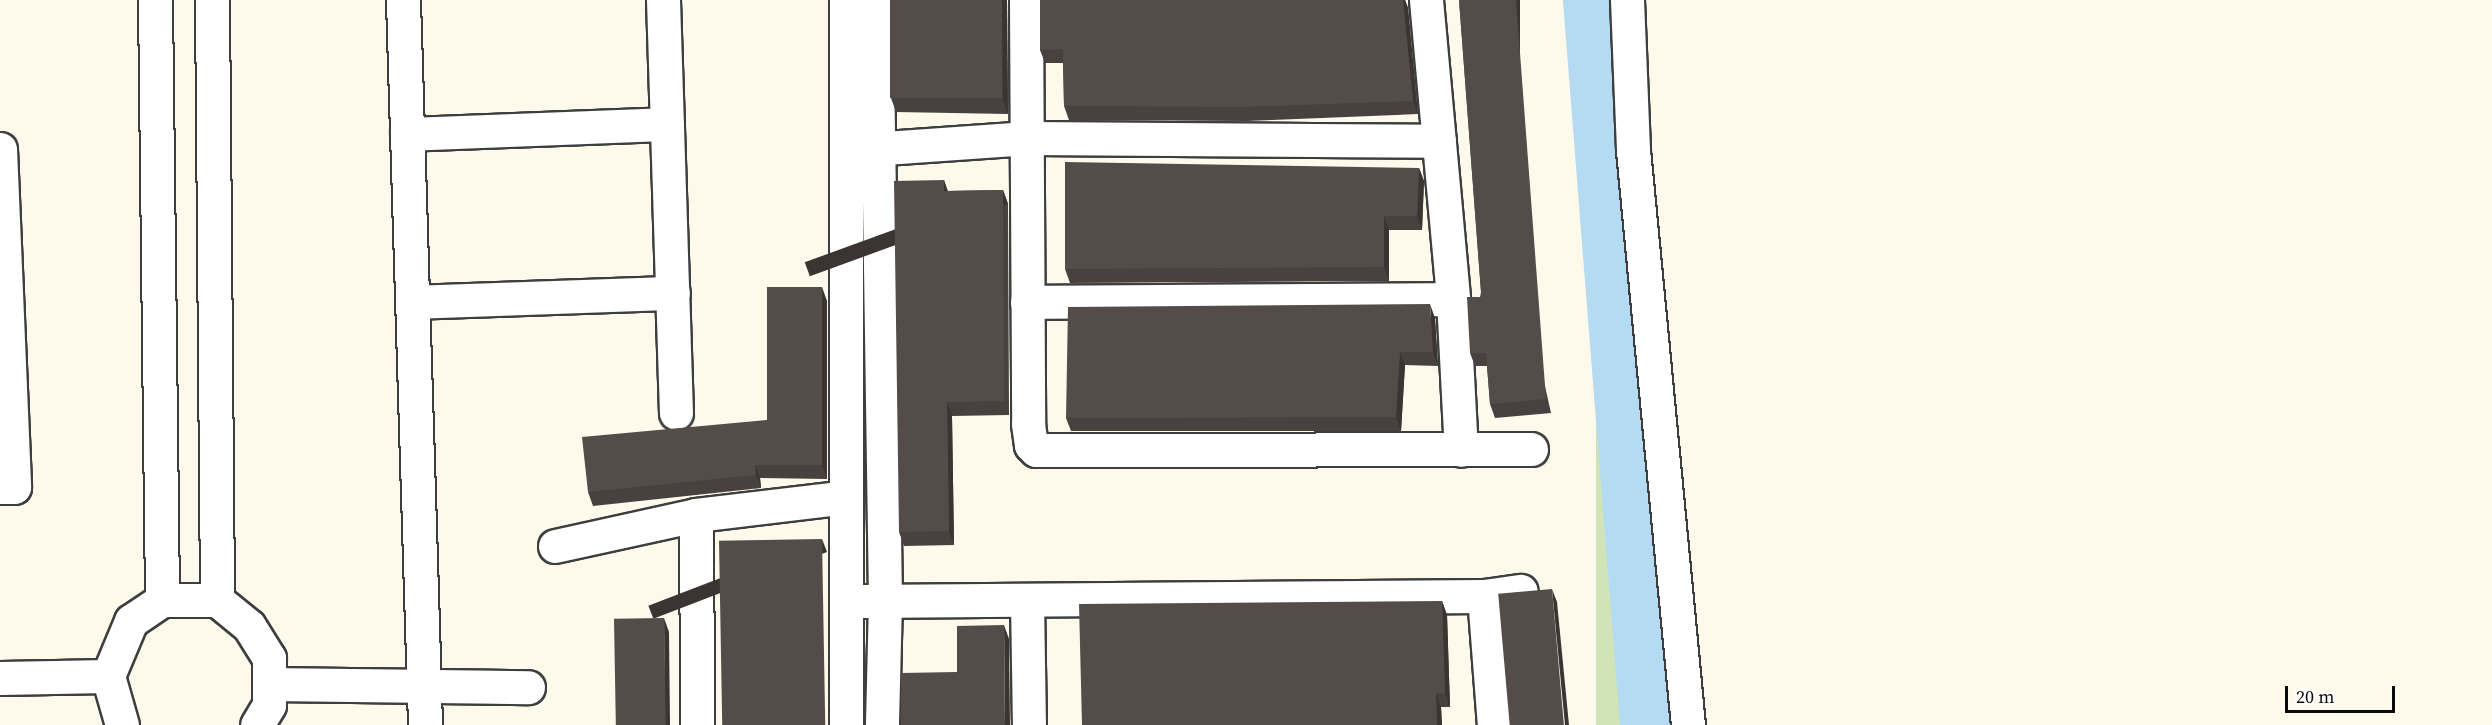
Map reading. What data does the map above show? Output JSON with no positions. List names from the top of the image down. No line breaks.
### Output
{"scale_bar":"20 m"}
